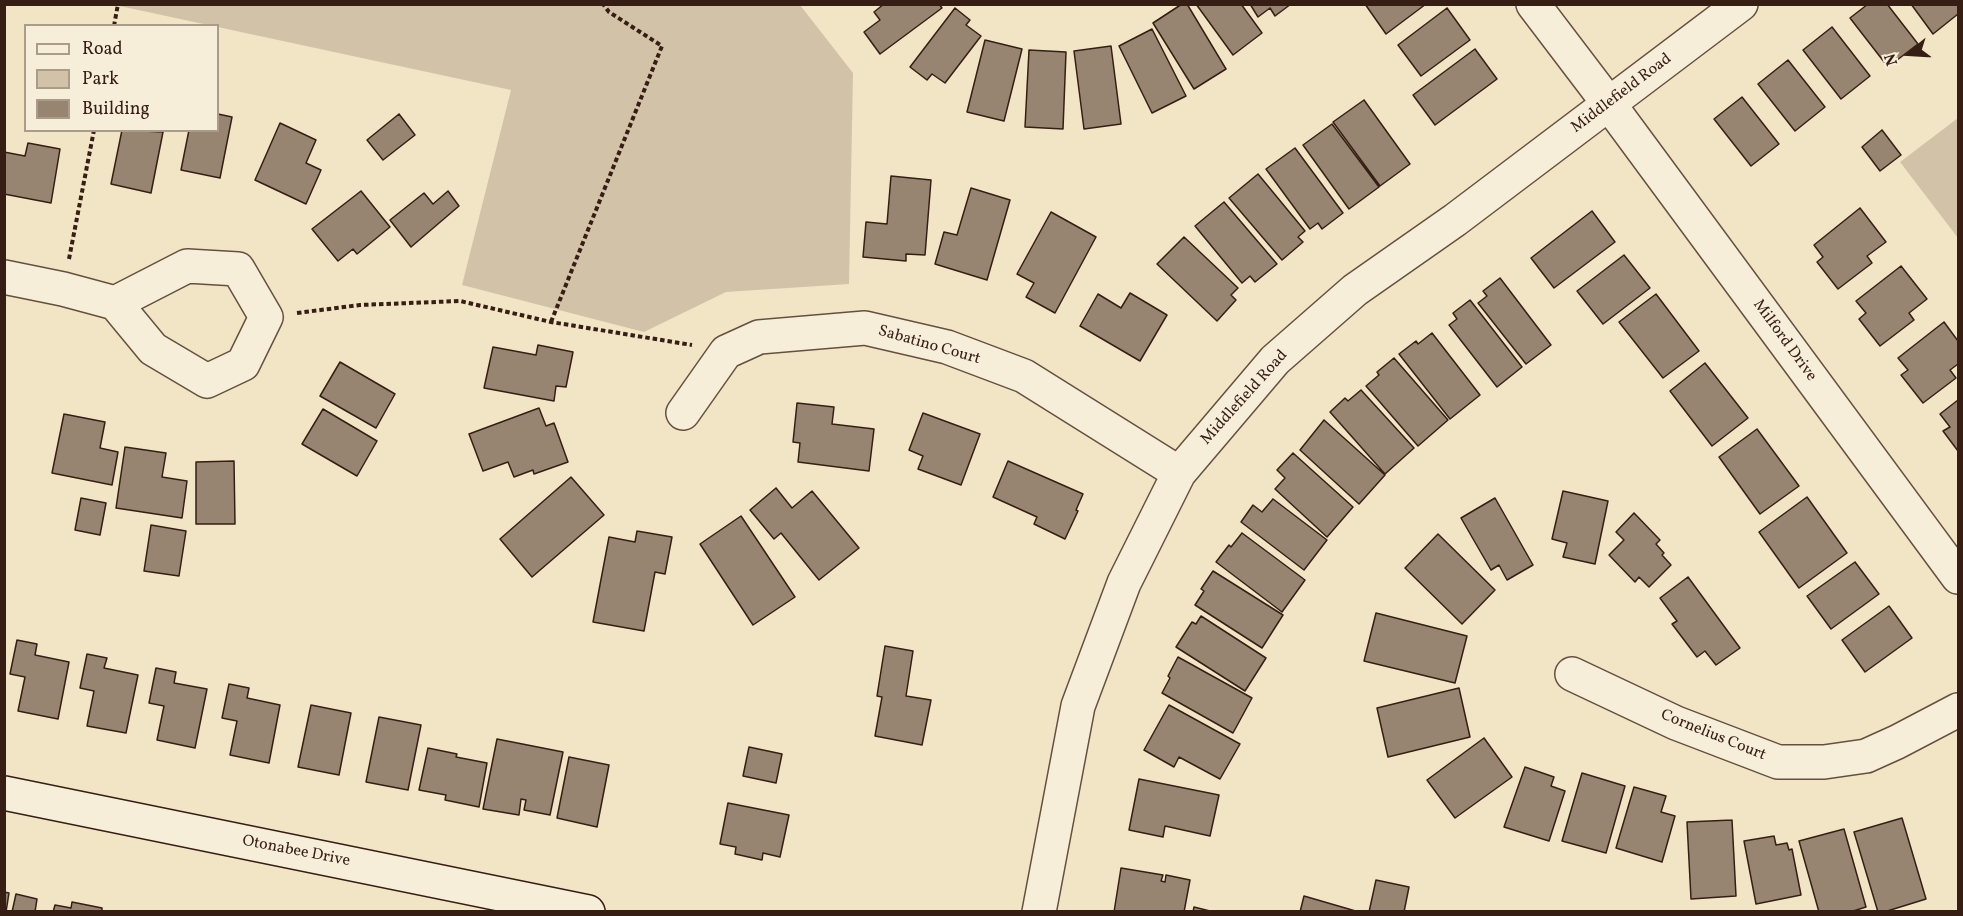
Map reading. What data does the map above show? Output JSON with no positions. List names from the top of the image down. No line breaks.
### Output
{"streets":{"street":["Middlefield Road","Milford Drive","Sabatino Court","Cornelius Court","Otonabee Drive"]},"crossings":[["Middlefield Road","Milford Drive"],["Middlefield Road","Sabatino Court"]],"legend":["Road","Park","Building"],"north":"left"}
